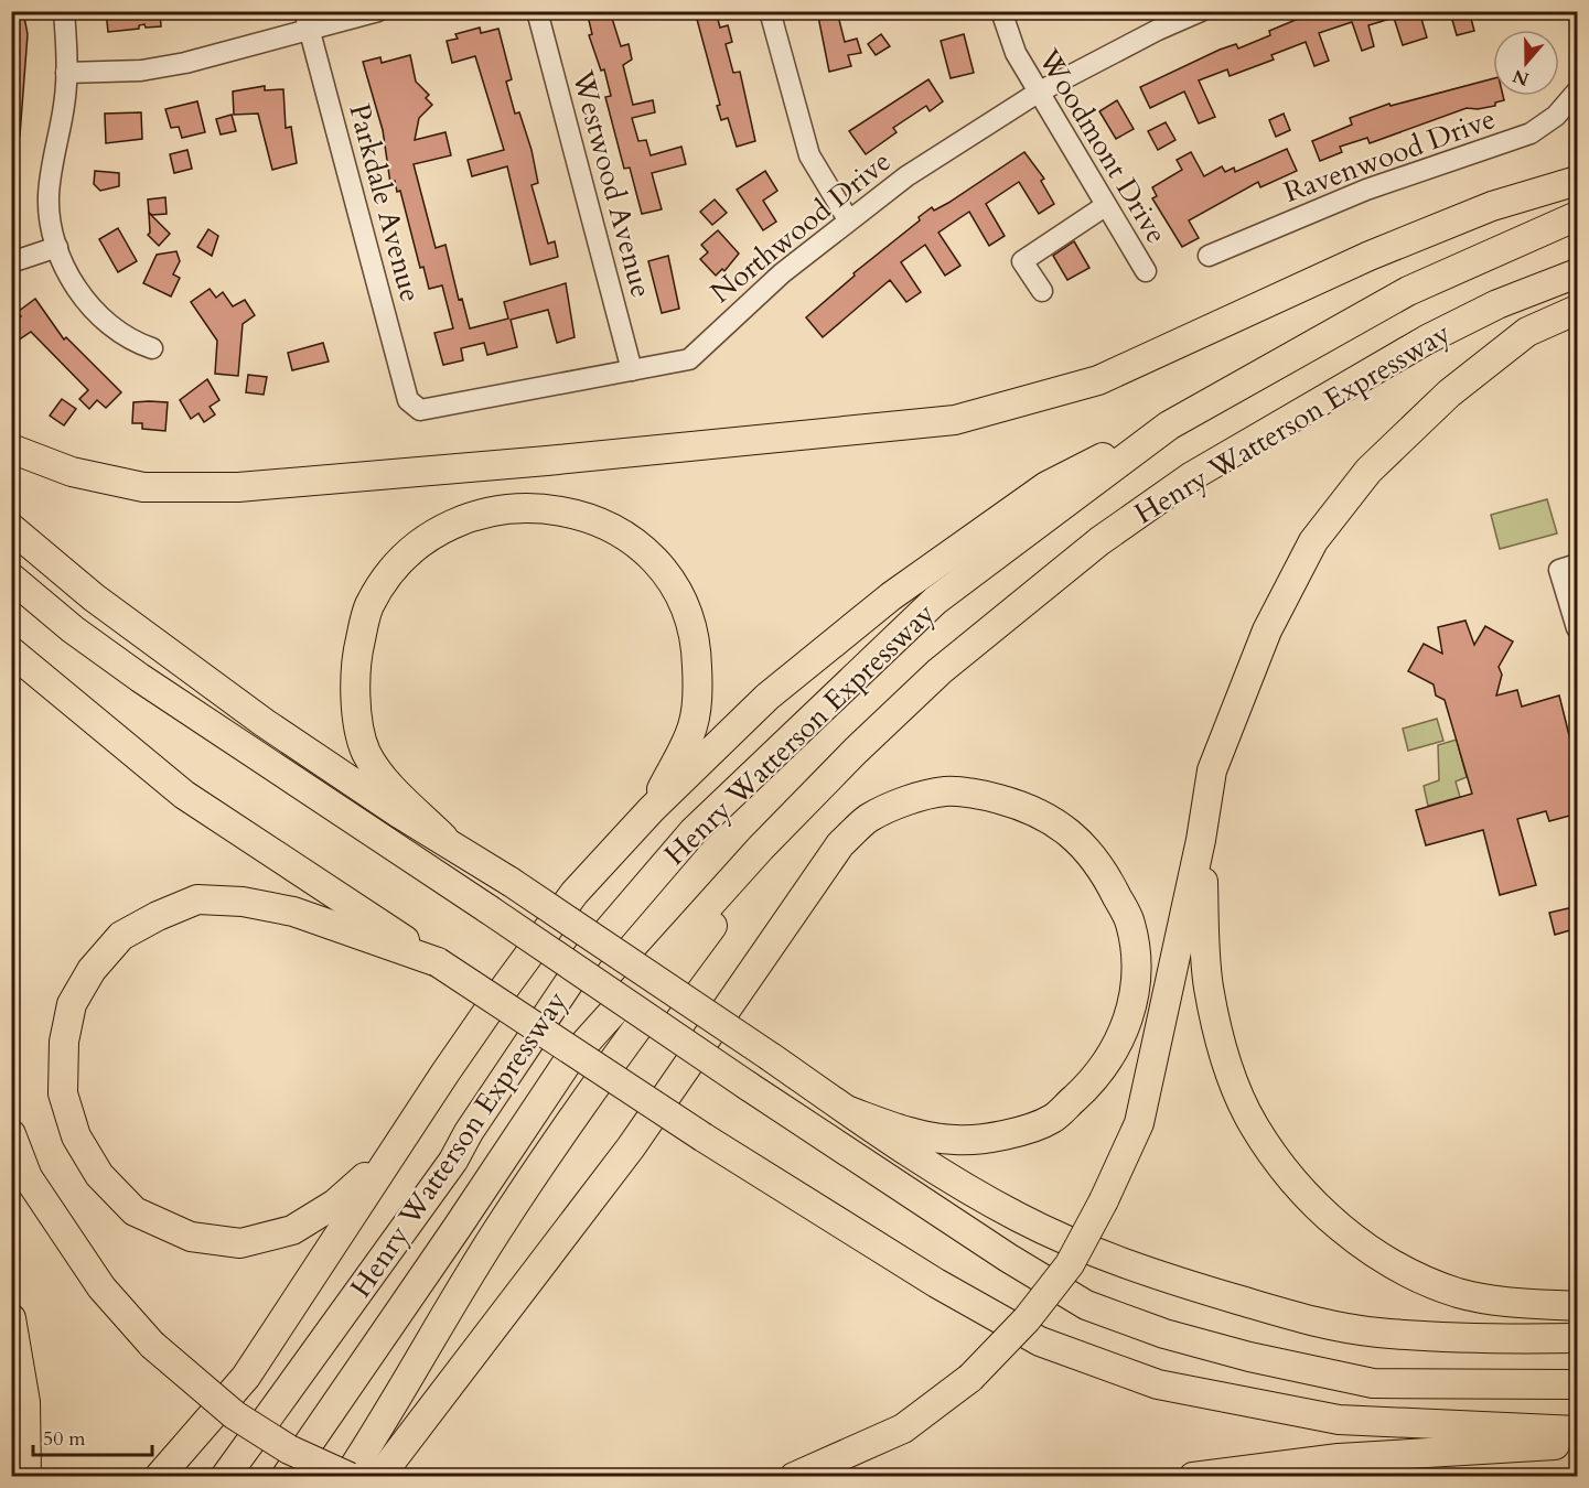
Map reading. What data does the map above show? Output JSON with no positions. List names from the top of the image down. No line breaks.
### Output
{"streets":{"highway":["Henry Watterson Expressway"],"street":["Woodmont Drive","Ravenwood Drive","Westwood Avenue","Parkdale Avenue","Northwood Drive"]},"crossings":[["Woodmont Drive","Northwood Drive"],["Westwood Avenue","Northwood Drive"],["Parkdale Avenue","Northwood Drive"]],"scale_bar":"50 m","north":"bottom"}
